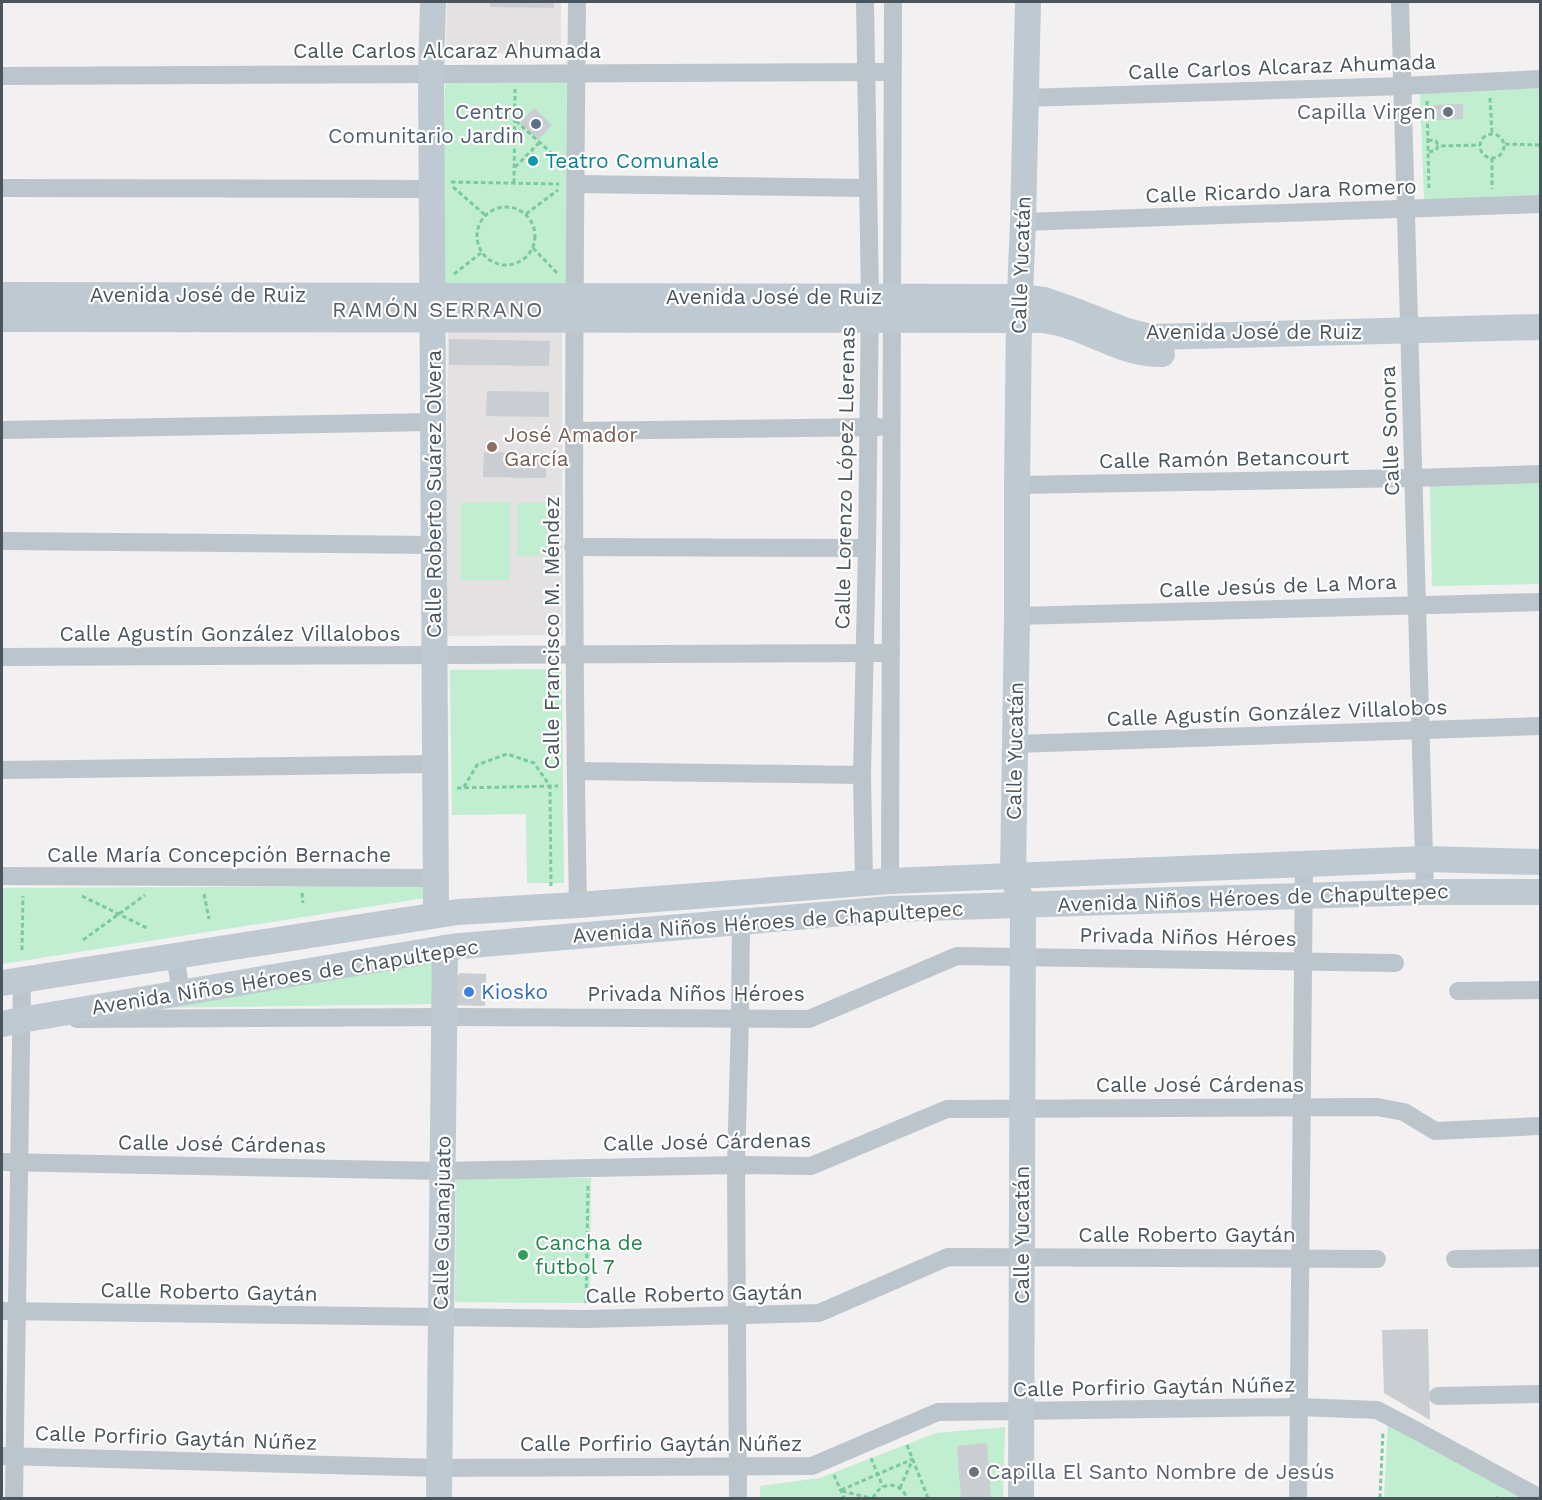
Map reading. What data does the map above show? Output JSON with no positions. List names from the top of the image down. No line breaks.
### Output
{"streets":{"street":["Calle Carlos Alcaraz Ahumada","Calle Ricardo Jara Romero","Calle Yucatán","Avenida José de Ruiz","Calle Sonora","Calle Ramón Betancourt","Calle Lorenzo López Llerenas","Calle Roberto Suárez Olvera","Calle Jesús de La Mora","Calle Francisco M. Méndez","Calle Agustín González Villalobos","Calle María Concepción Bernache","Avenida Niños Héroes de Chapultepec","Privada Niños Héroes","Calle José Cárdenas","Calle Guanajuato","Calle Roberto Gaytán","Calle Porfirio Gaytán Núñez"]},"crossings":[["Calle Carlos Alcaraz Ahumada","Calle Yucatán"],["Calle Carlos Alcaraz Ahumada","Calle Sonora"],["Calle Carlos Alcaraz Ahumada","Calle Lorenzo López Llerenas"],["Calle Carlos Alcaraz Ahumada","Calle Roberto Suárez Olvera"],["Calle Carlos Alcaraz Ahumada","Calle Francisco M. Méndez"],["Calle Ricardo Jara Romero","Calle Yucatán"],["Calle Ricardo Jara Romero","Calle Sonora"],["Calle Yucatán","Avenida José de Ruiz"],["Calle Yucatán","Calle Ramón Betancourt"],["Calle Yucatán","Calle Jesús de La Mora"],["Calle Yucatán","Calle Agustín González Villalobos"],["Calle Yucatán","Avenida Niños Héroes de Chapultepec"],["Calle Yucatán","Privada Niños Héroes"],["Calle Yucatán","Calle José Cárdenas"],["Calle Yucatán","Calle Roberto Gaytán"],["Calle Yucatán","Calle Porfirio Gaytán Núñez"],["Avenida José de Ruiz","Calle Sonora"],["Avenida José de Ruiz","Calle Lorenzo López Llerenas"],["Avenida José de Ruiz","Calle Roberto Suárez Olvera"],["Avenida José de Ruiz","Calle Francisco M. Méndez"],["Calle Sonora","Calle Ramón Betancourt"],["Calle Sonora","Calle Jesús de La Mora"],["Calle Sonora","Calle Agustín González Villalobos"],["Calle Sonora","Avenida Niños Héroes de Chapultepec"],["Calle Lorenzo López Llerenas","Calle Agustín González Villalobos"],["Calle Lorenzo López Llerenas","Avenida Niños Héroes de Chapultepec"],["Calle Roberto Suárez Olvera","Calle Agustín González Villalobos"],["Calle Roberto Suárez Olvera","Calle María Concepción Bernache"],["Calle Roberto Suárez Olvera","Avenida Niños Héroes de Chapultepec"],["Calle Francisco M. Méndez","Calle Agustín González Villalobos"],["Calle Francisco M. Méndez","Avenida Niños Héroes de Chapultepec"],["Avenida Niños Héroes de Chapultepec","Privada Niños Héroes"],["Avenida Niños Héroes de Chapultepec","Calle Guanajuato"],["Privada Niños Héroes","Calle Guanajuato"],["Calle José Cárdenas","Calle Guanajuato"],["Calle Guanajuato","Calle Roberto Gaytán"],["Calle Guanajuato","Calle Porfirio Gaytán Núñez"]],"districts":["RAMÓN SERRANO"],"places":["Capilla Virgen","Centro Comunitario Jardin","Teatro Comunale","José Amador García","Kiosko","Cancha de futbol 7","Capilla El Santo Nombre de Jesús"]}
